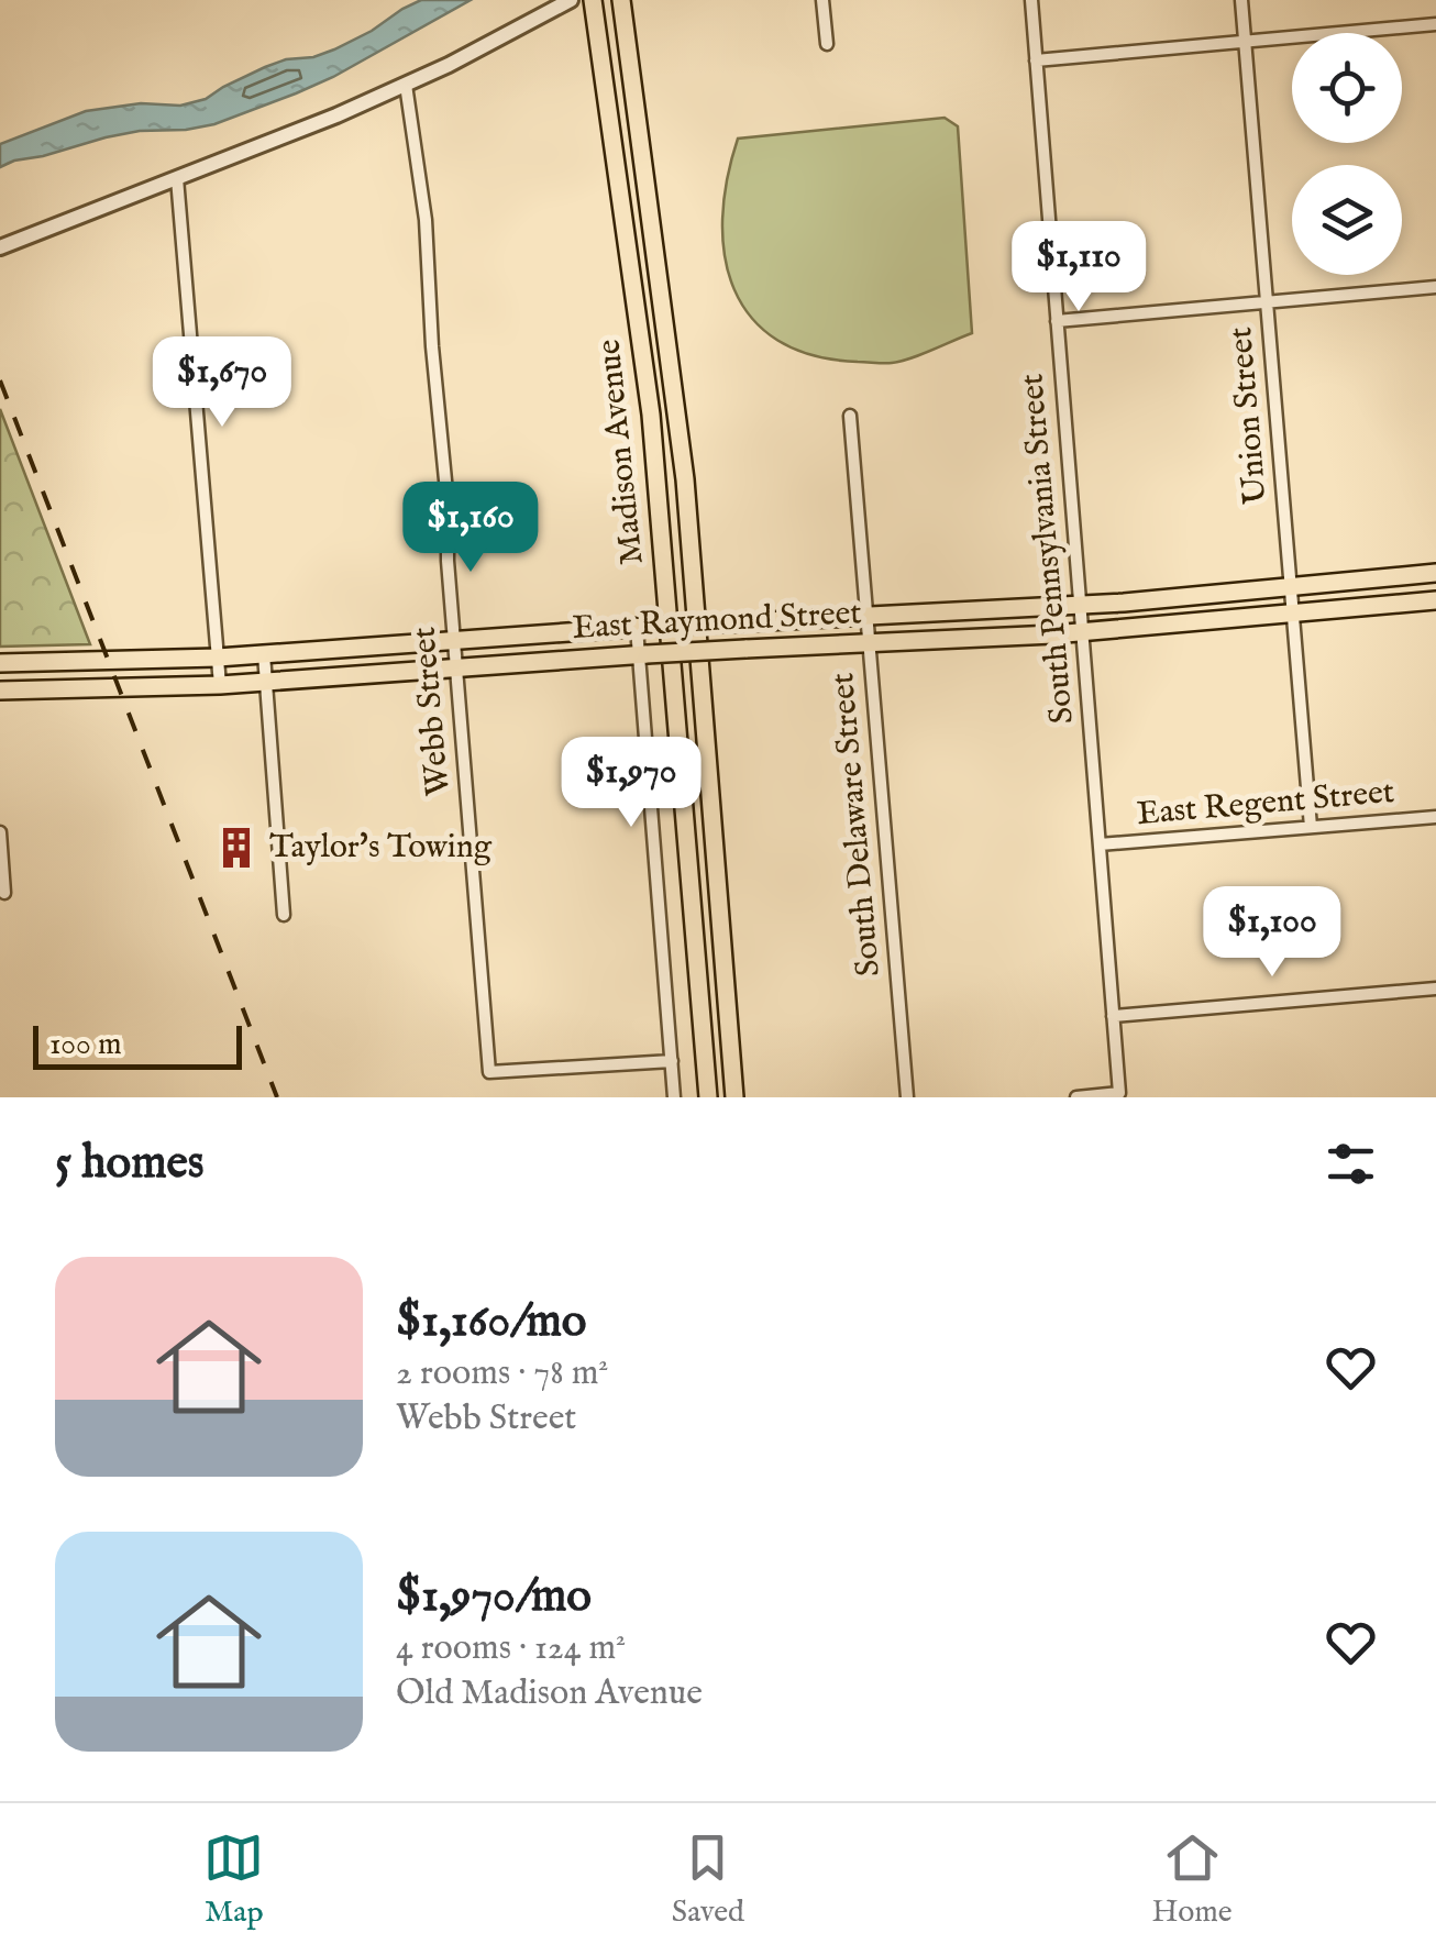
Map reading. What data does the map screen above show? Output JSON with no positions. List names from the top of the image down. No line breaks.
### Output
{"streets":{"main road":["Madison Avenue","East Raymond Street"],"street":["Union Street","South Pennsylvania Street","Webb Street","East Regent Street","South Delaware Street"]},"crossings":[["Union Street","East Raymond Street"],["Union Street","East Regent Street"],["South Pennsylvania Street","East Raymond Street"],["South Pennsylvania Street","East Regent Street"],["East Raymond Street","Webb Street"],["East Raymond Street","South Delaware Street"]],"places":{"building":["Taylor's Towing"]},"scale_bar":"100 m","page":{"price":["$1,110","$1,670","$1,160","$1,970","$1,100"],"scale":"100 m","heading":"5 homes","list":[{"name":"$1,160/mo","note":"2 rooms · 78 m² · Webb Street"},{"name":"$1,970/mo","note":"4 rooms · 124 m² · Old Madison Avenue"}],"tabs":["Map","Saved","Home"]}}
